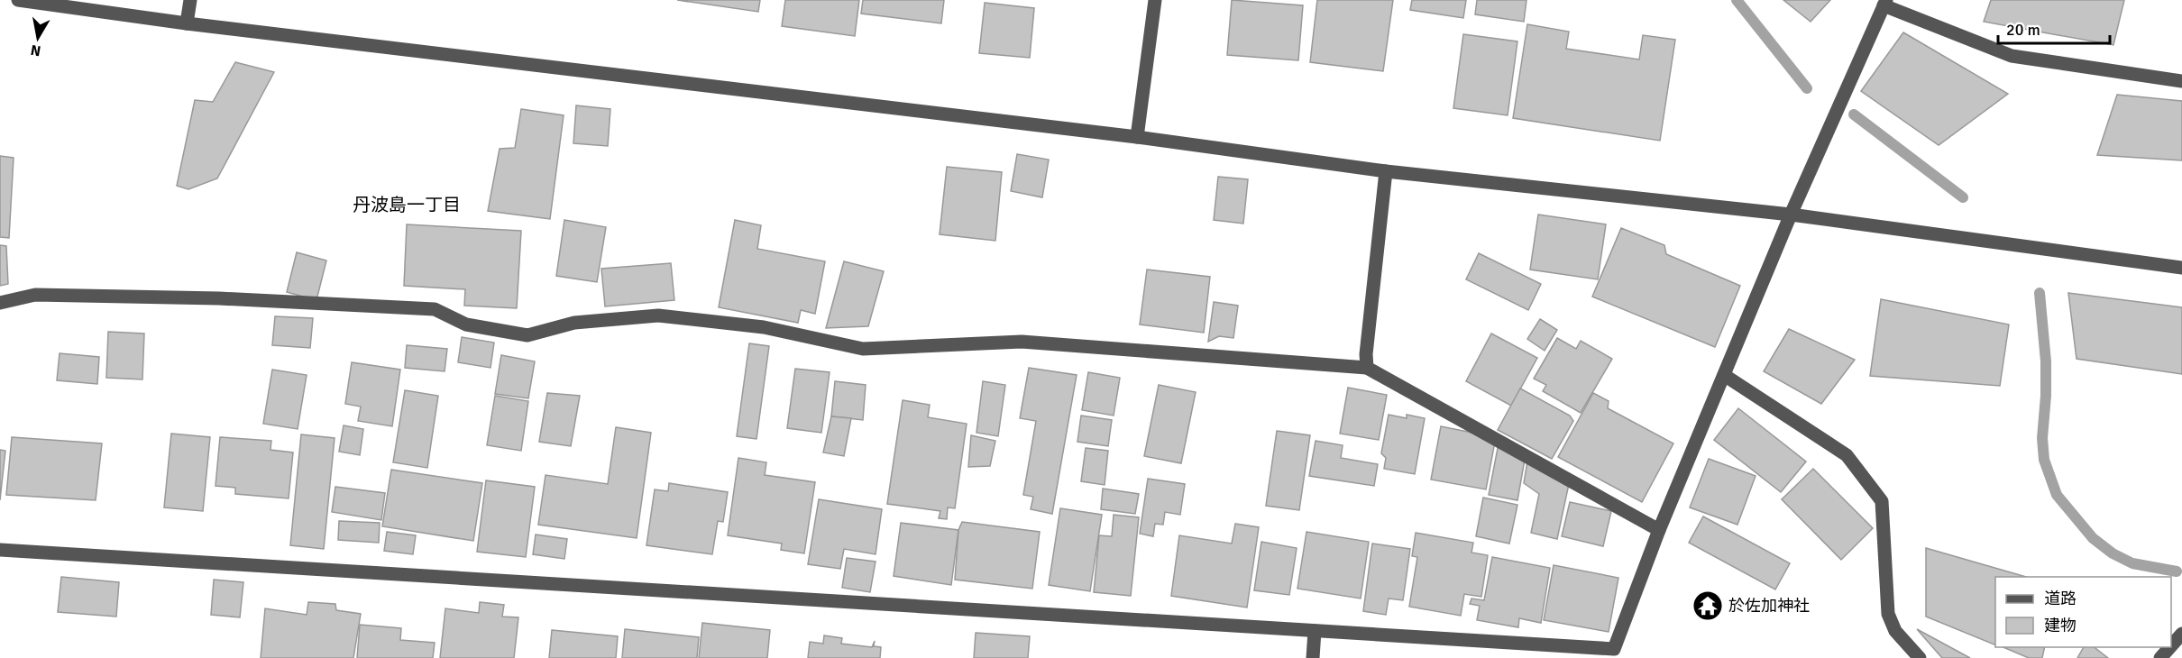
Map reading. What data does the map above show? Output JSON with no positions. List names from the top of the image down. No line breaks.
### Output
{"districts":["丹波島一丁目"],"places":{"temple":["於佐加神社"]},"legend":["道路","建物"],"scale_bar":"20 m","north":"bottom"}
